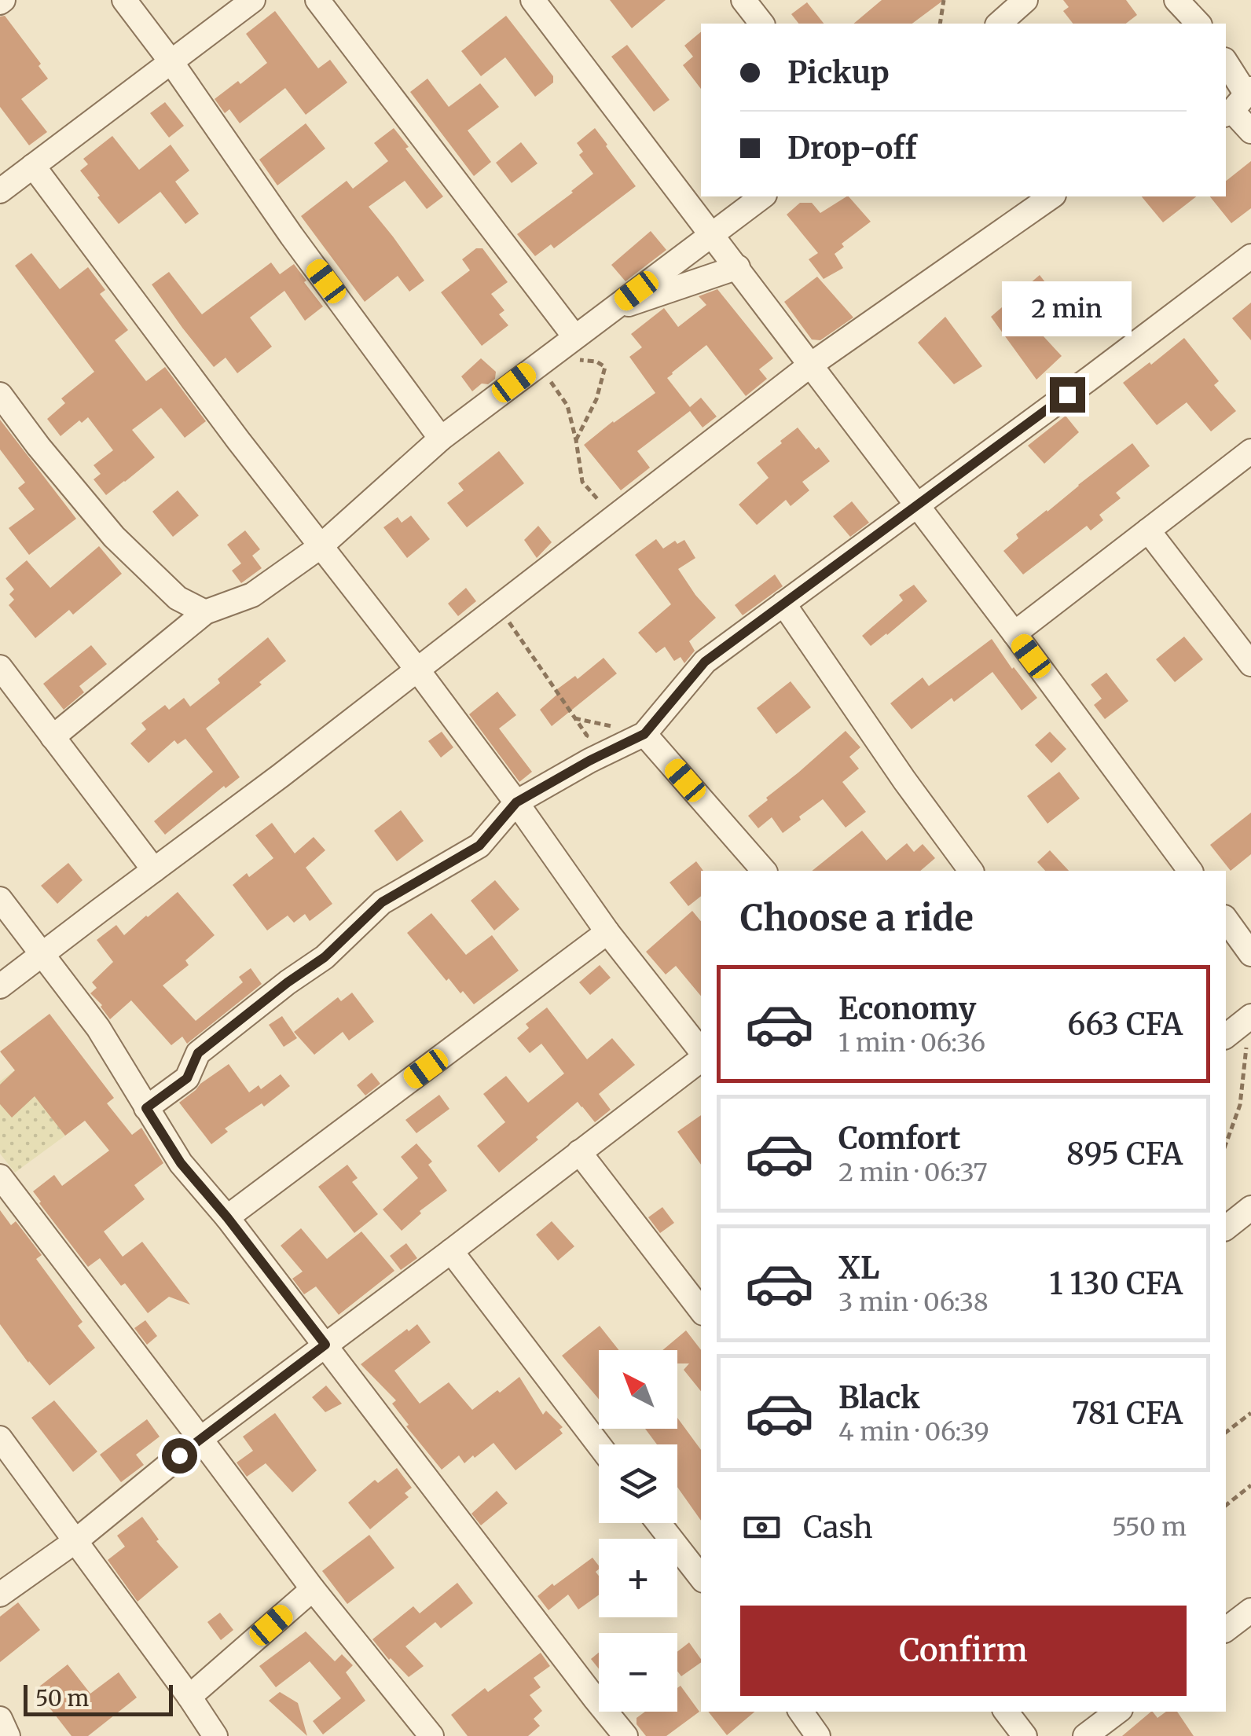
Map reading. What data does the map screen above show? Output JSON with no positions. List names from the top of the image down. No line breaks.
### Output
{"scale_bar":"50 m","north":"top left","page":{"banner":["Pickup","Drop-off"],"bubble":"2 min","heading":"Choose a ride","list":[{"name":"Economy","note":"1 min · 06:36","value":"663 CFA"},{"name":"Comfort","note":"2 min · 06:37","value":"895 CFA"},{"name":"XL","note":"3 min · 06:38","value":"1 130 CFA"},{"name":"Black","note":"4 min · 06:39","value":"781 CFA"}],"map_buttons":["+","−"],"pay":["Cash","550 m"],"buttons":"Confirm","scale":"50 m"}}
